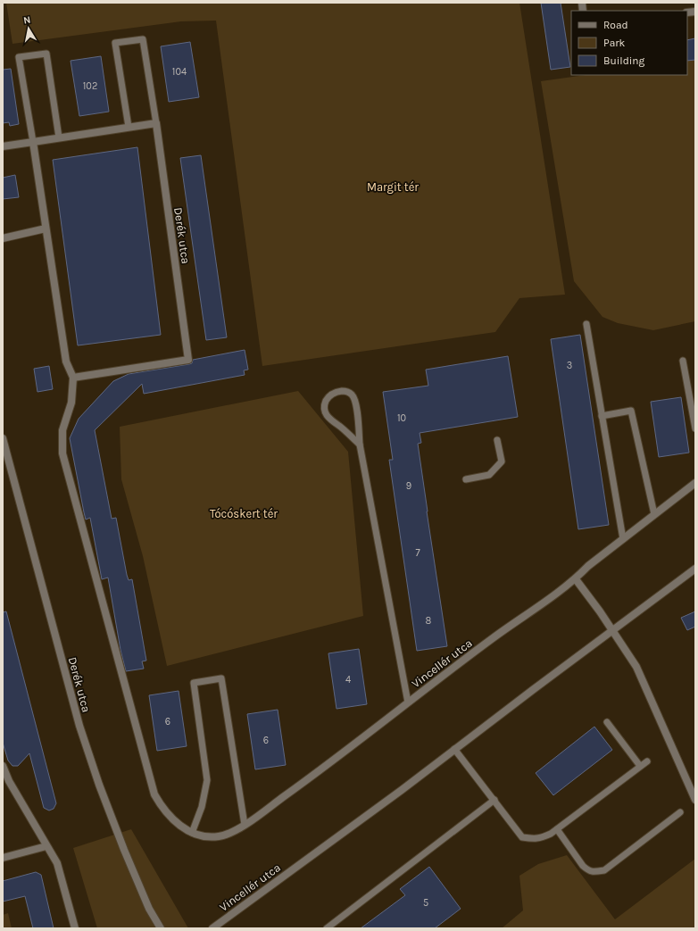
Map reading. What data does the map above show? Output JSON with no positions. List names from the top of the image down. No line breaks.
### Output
{"streets":{"street":["Derék utca","Vincellér utca"]},"parks":["Margit tér","Tócóskert tér"],"house_numbers":["104","102","3","10","9","7","8","4","6","6","5"],"legend":["Road","Park","Building"],"north":"top"}
